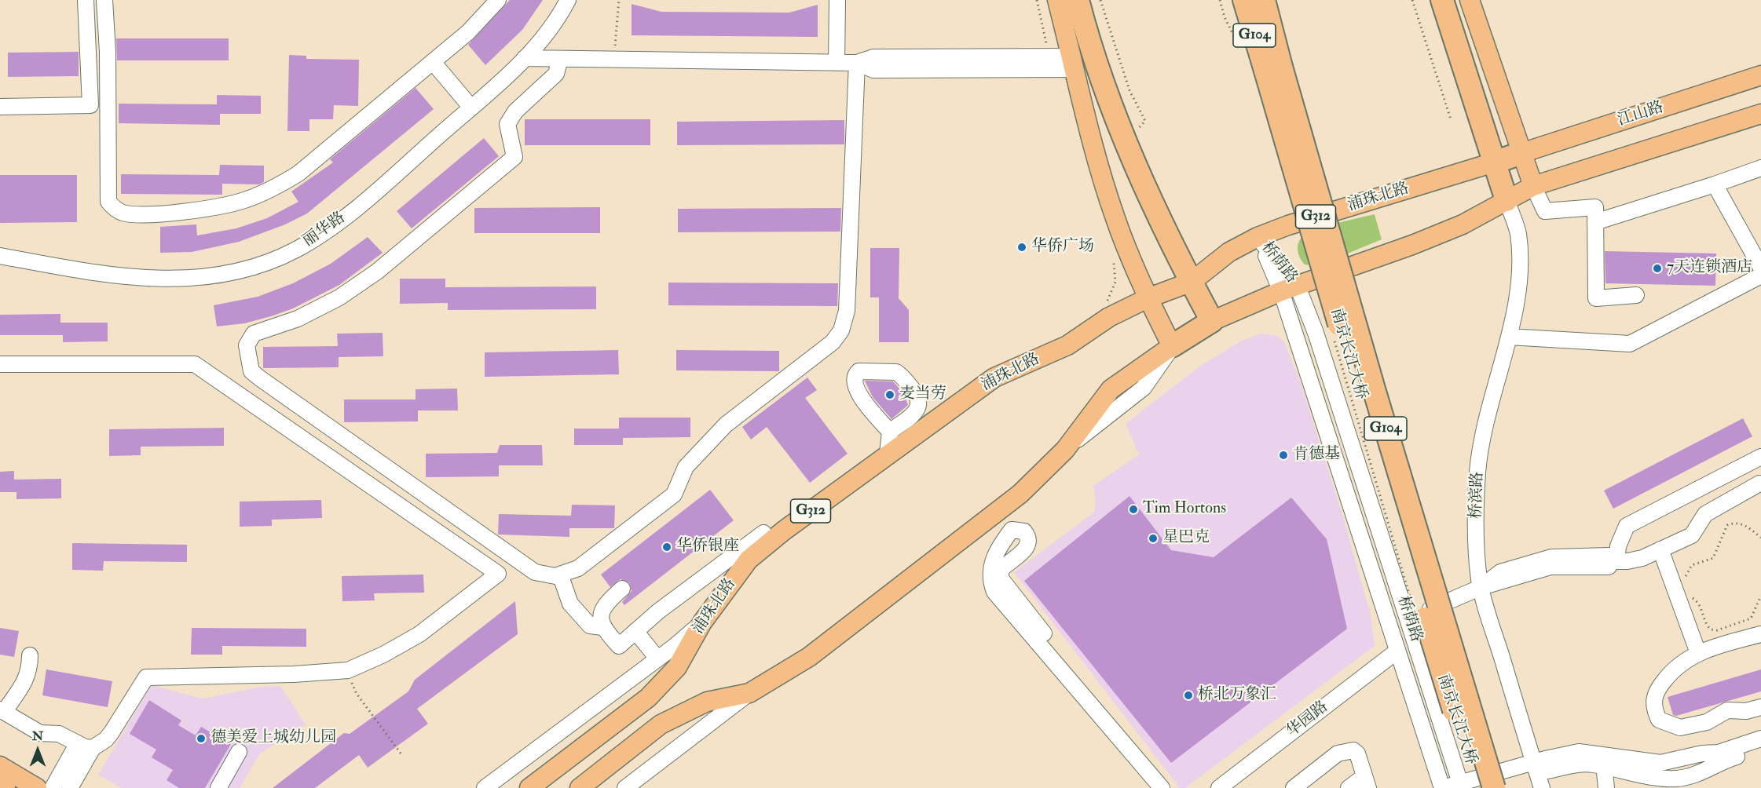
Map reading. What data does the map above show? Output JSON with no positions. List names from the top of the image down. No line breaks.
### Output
{"streets":{"highway":["G104","浦珠北路","G312","南京长江大桥"],"main road":["江山路"],"street":["丽华路","桥荫路","桥滨路","华园路"]},"crossings":[["江山路","浦珠北路"],["浦珠北路","桥荫路"],["桥荫路","南京长江大桥"],["桥荫路","华园路"]],"places":["华侨广场","7天连锁酒店","麦当劳","肯德基","Tim Hortons","星巴克","华侨银座","桥北万象汇","德美爱上城幼儿园"],"north":"top"}
